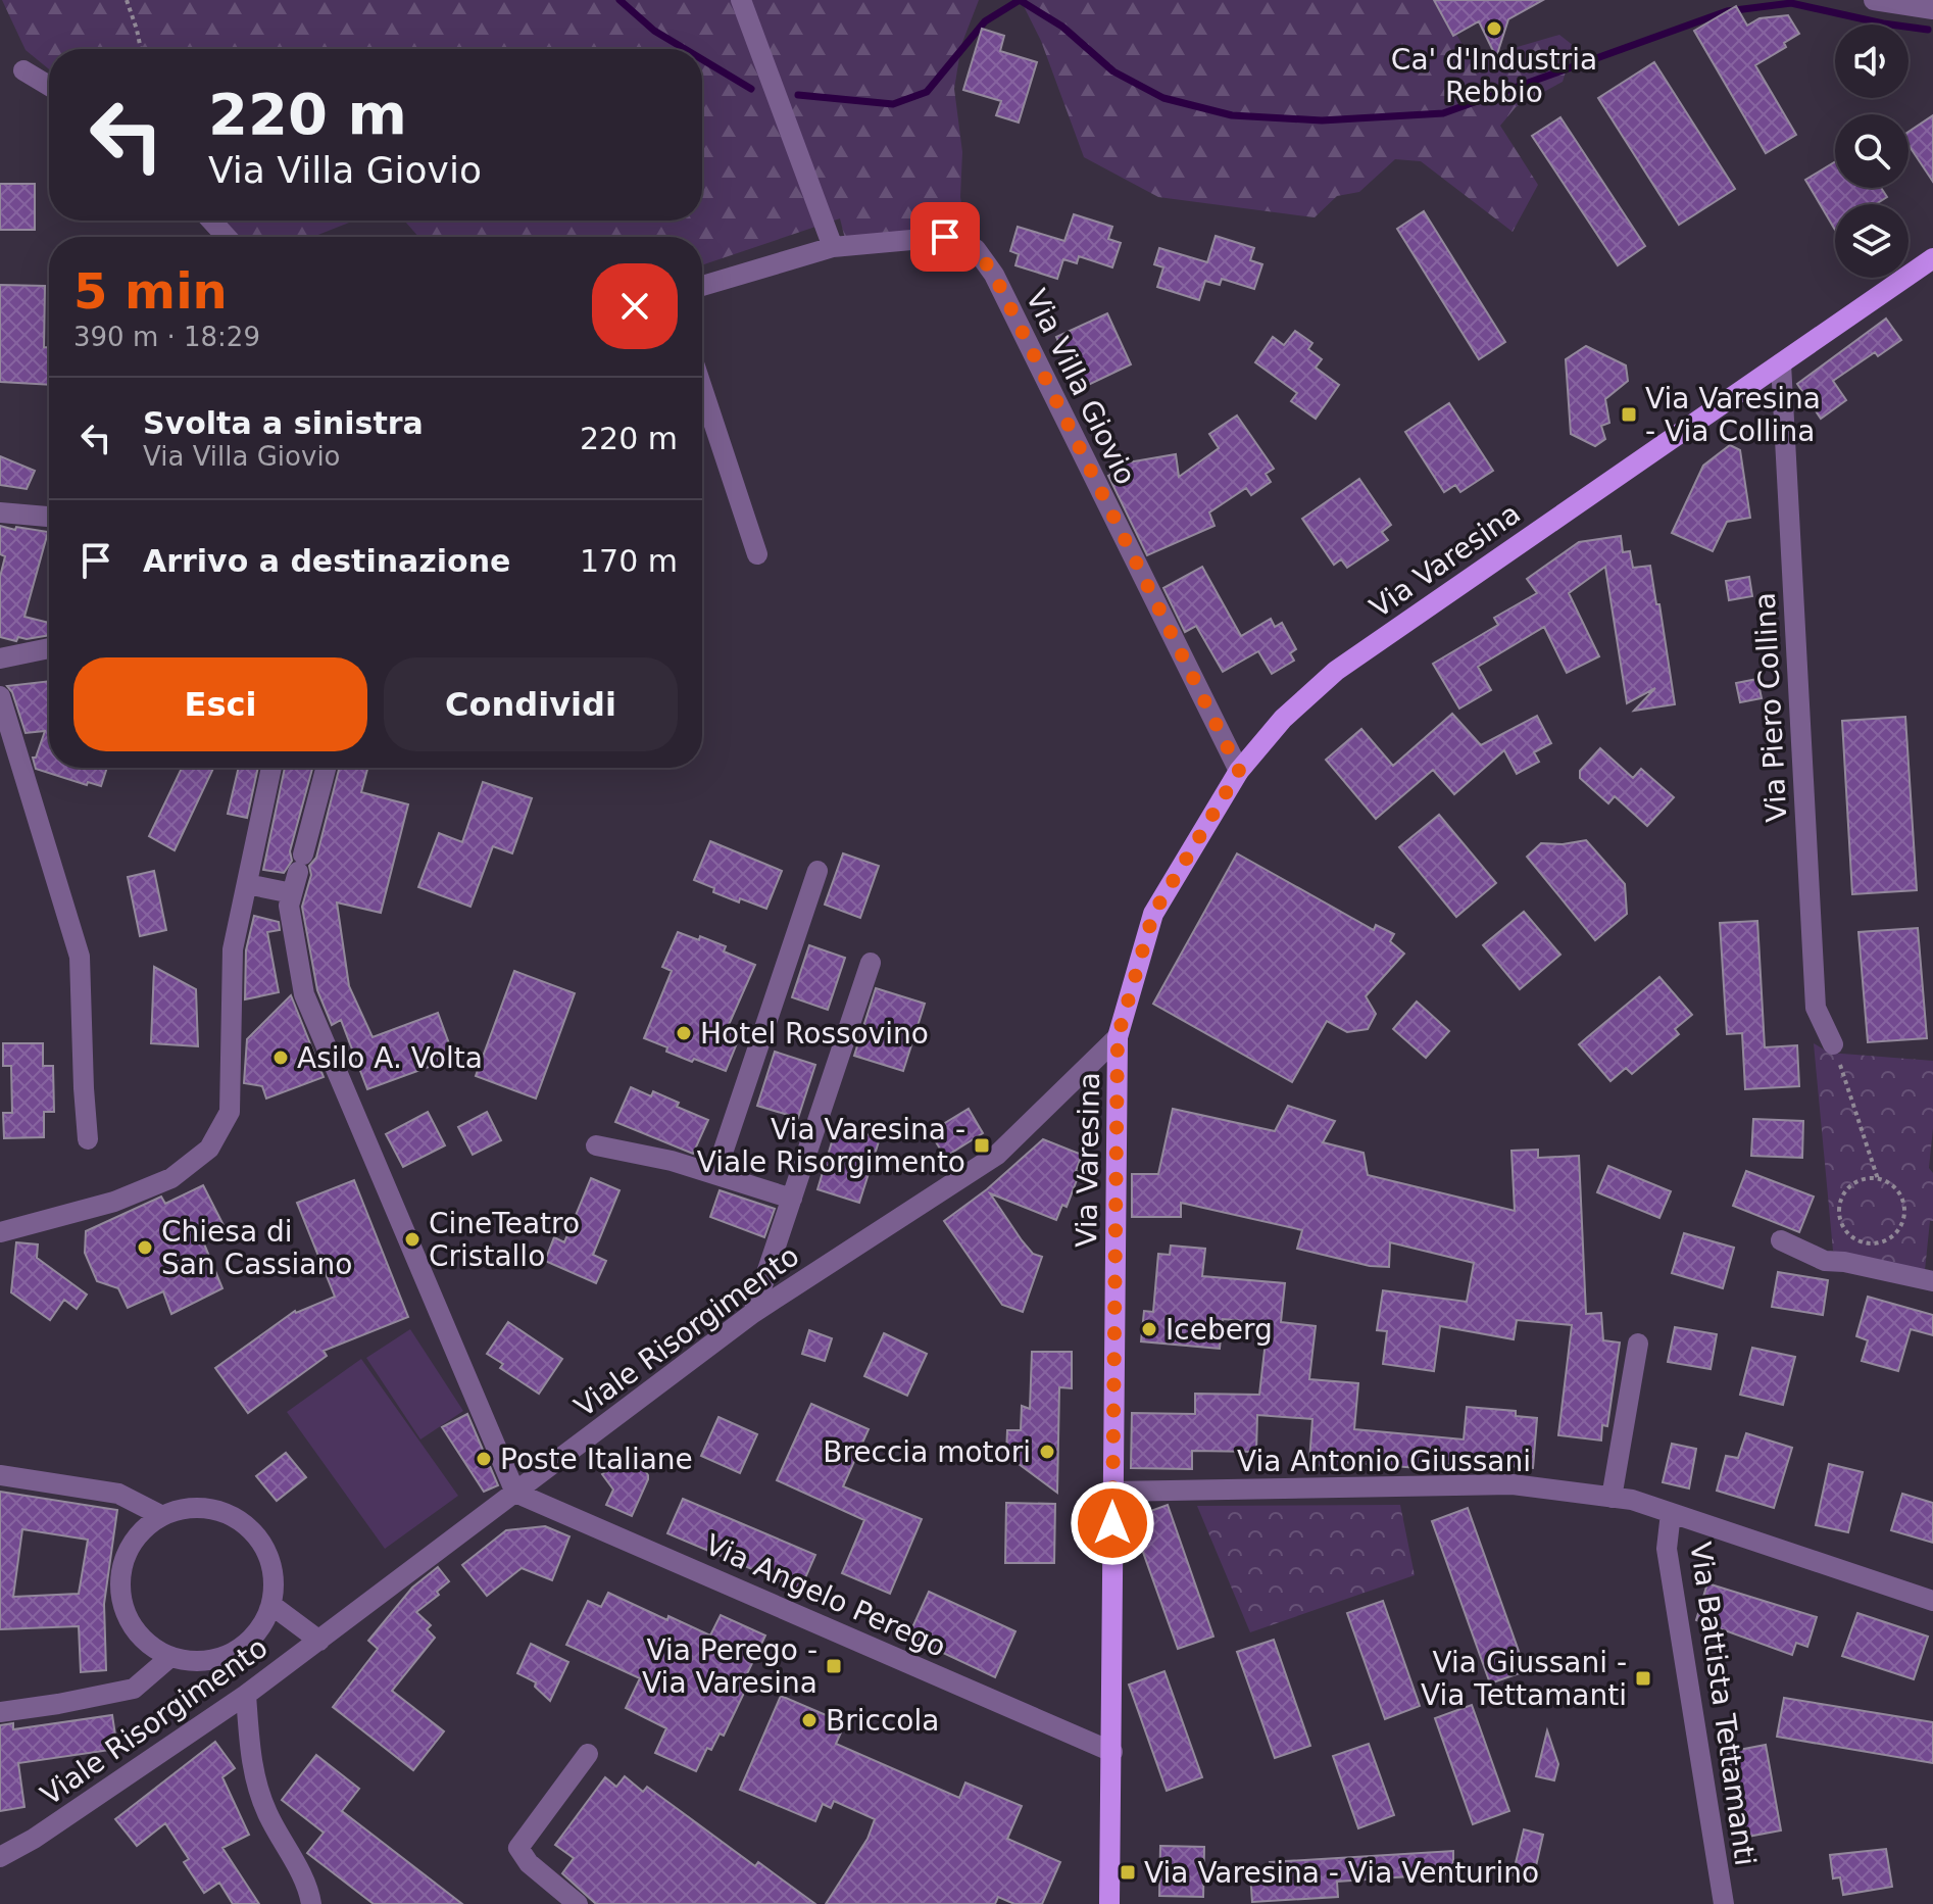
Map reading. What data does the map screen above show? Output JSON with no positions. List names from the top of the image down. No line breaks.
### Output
{"streets":{"main road":["Via Varesina"],"street":["Via Villa Giovio","Via Piero Collina","Viale Risorgimento","Via Antonio Giussani","Via Angelo Perego","Via Battista Tettamanti"]},"crossings":[["Via Villa Giovio","Via Varesina"],["Via Varesina","Via Piero Collina"],["Via Varesina","Viale Risorgimento"],["Via Varesina","Via Antonio Giussani"],["Via Varesina","Via Angelo Perego"],["Viale Risorgimento","Via Angelo Perego"],["Via Antonio Giussani","Via Battista Tettamanti"]],"places":{"other":["Ca' d'Industria Rebbio","Hotel Rossovino","Asilo A. Volta","CineTeatro Cristallo","Chiesa di San Cassiano","Iceberg","Breccia motori","Poste Italiane","Briccola"],"transit":["Via Varesina - Via Collina","Via Varesina - Viale Risorgimento","Via Perego - Via Varesina","Via Giussani - Via Tettamanti","Via Varesina - Via Venturino"]},"page":{"turn":["220 m","Via Villa Giovio"],"heading":["5 min","390 m · 18:29"],"list":[{"name":"Svolta a sinistra","note":"Via Villa Giovio","value":"220 m"},{"name":"Arrivo a destinazione","value":"170 m"}],"buttons":["Esci","Condividi"]}}
